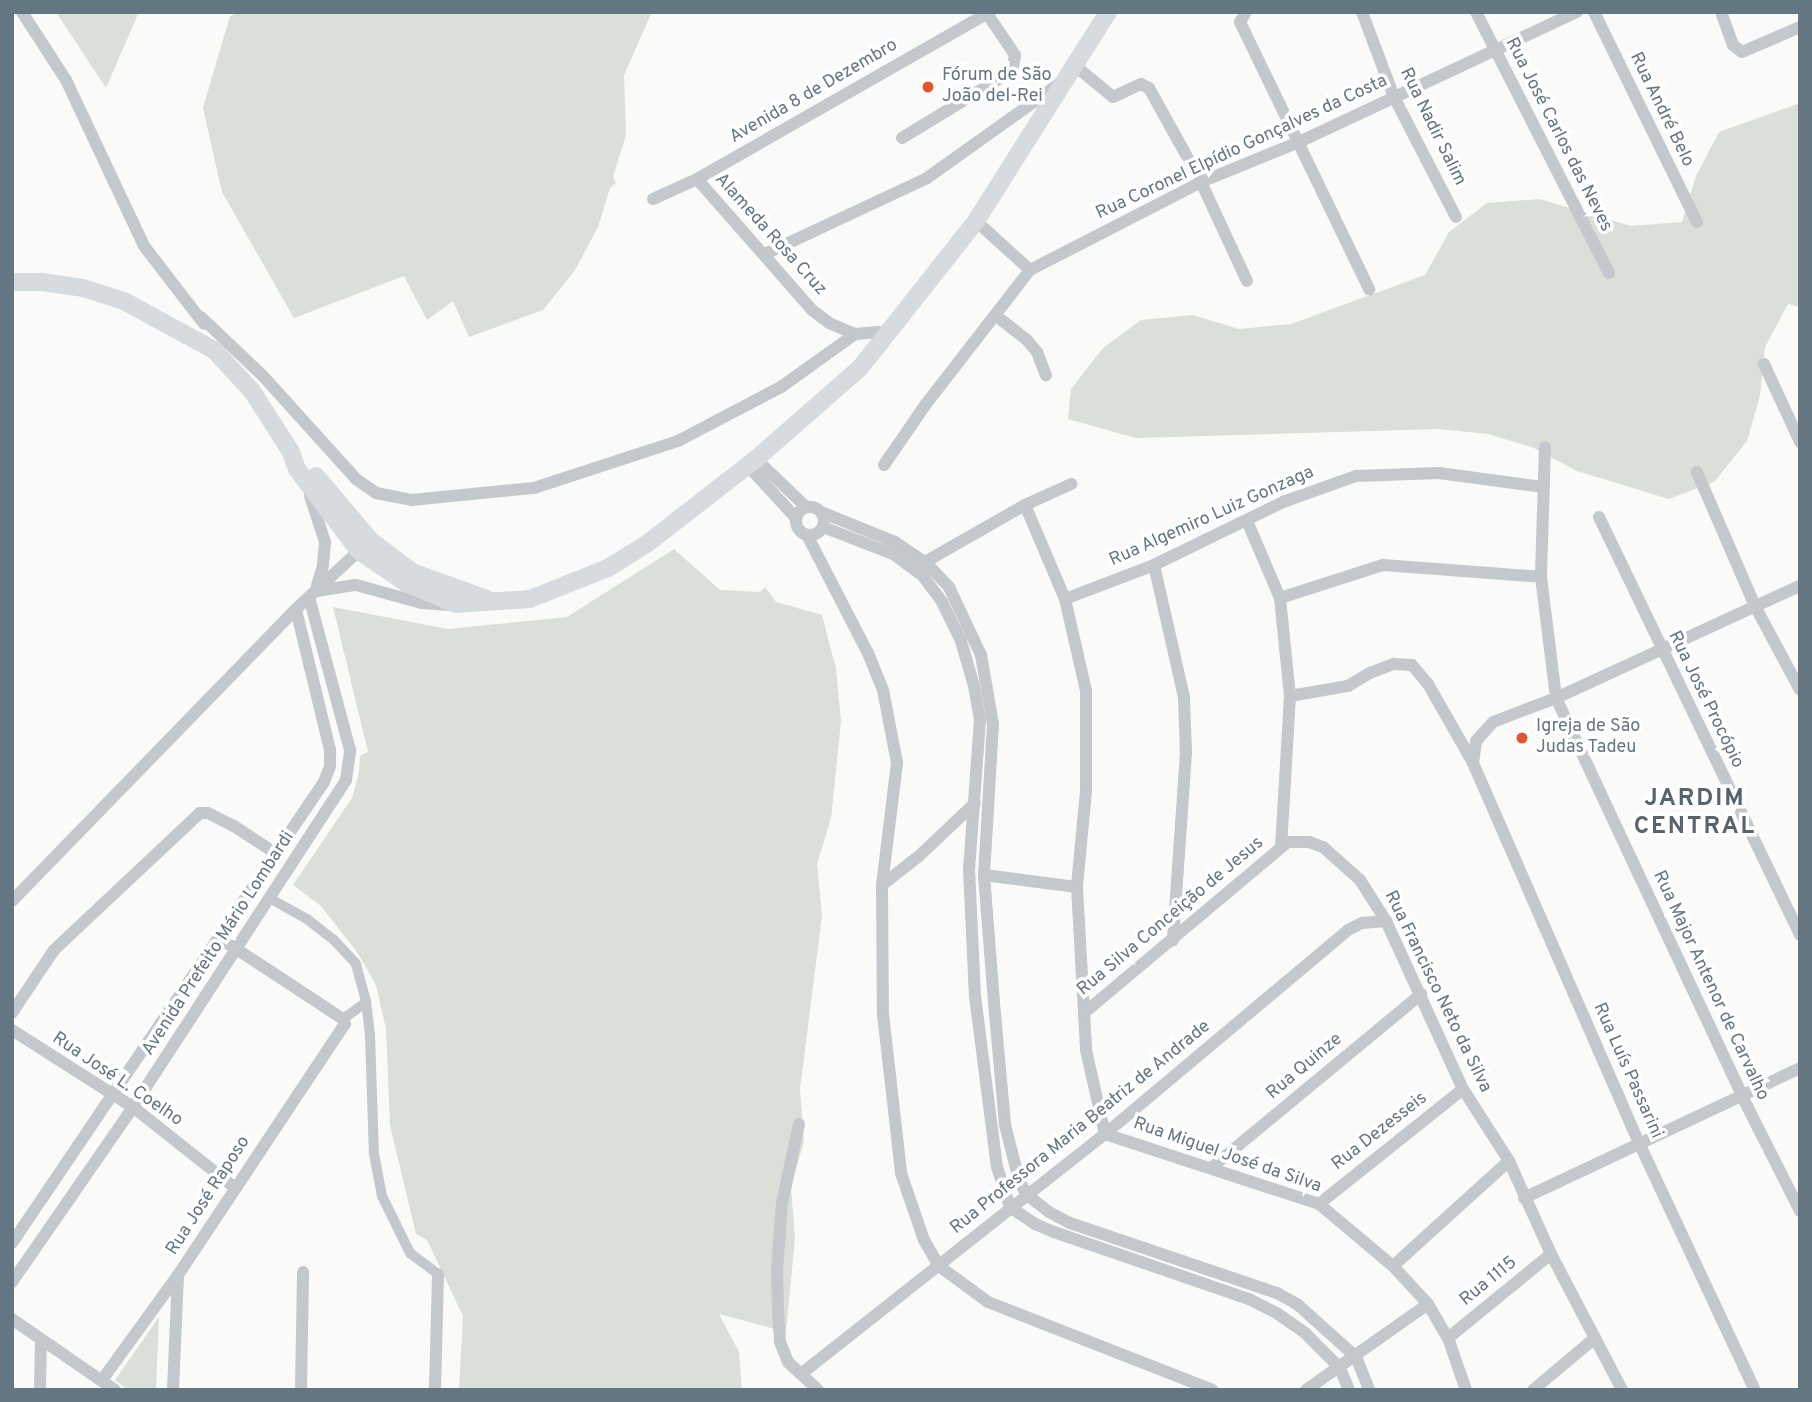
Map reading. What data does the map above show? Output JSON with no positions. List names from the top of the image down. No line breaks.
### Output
{"streets":{"street":["Avenida 8 de Dezembro","Rua André Belo","Rua Nadir Salim","Rua José Carlos das Neves","Rua Coronel Elpídio Gonçalves da Costa","Alameda Rosa Cruz","Rua Algemiro Luiz Gonzaga","Rua José Procópio","Rua Silva Conceição de Jesus","Avenida Prefeito Mário Lombardi","Rua Major Antenor de Carvalho","Rua Francisco Neto da Silva","Rua Quinze","Rua Luís Passarini","Rua José L. Coelho","Rua Professora Maria Beatriz de Andrade","Rua Dezesseis","Rua Miguel José da Silva","Rua José Raposo","Rua 1115"]},"crossings":[["Avenida 8 de Dezembro","Alameda Rosa Cruz"],["Rua Nadir Salim","Rua Coronel Elpídio Gonçalves da Costa"],["Rua José Carlos das Neves","Rua Coronel Elpídio Gonçalves da Costa"],["Rua Algemiro Luiz Gonzaga","Rua Major Antenor de Carvalho"],["Rua Algemiro Luiz Gonzaga","Rua Miguel José da Silva"],["Rua Silva Conceição de Jesus","Rua Francisco Neto da Silva"],["Rua Silva Conceição de Jesus","Rua Miguel José da Silva"],["Avenida Prefeito Mário Lombardi","Rua José L. Coelho"],["Rua Francisco Neto da Silva","Rua Quinze"],["Rua Francisco Neto da Silva","Rua Professora Maria Beatriz de Andrade"],["Rua Francisco Neto da Silva","Rua Dezesseis"],["Rua Francisco Neto da Silva","Rua 1115"],["Rua Quinze","Rua Miguel José da Silva"],["Rua José L. Coelho","Rua José Raposo"],["Rua Professora Maria Beatriz de Andrade","Rua Miguel José da Silva"],["Rua Dezesseis","Rua Miguel José da Silva"],["Rua Miguel José da Silva","Rua 1115"]],"districts":["JARDIM CENTRAL"],"places":["Fórum de São João del-Rei","Igreja de São Judas Tadeu"]}
